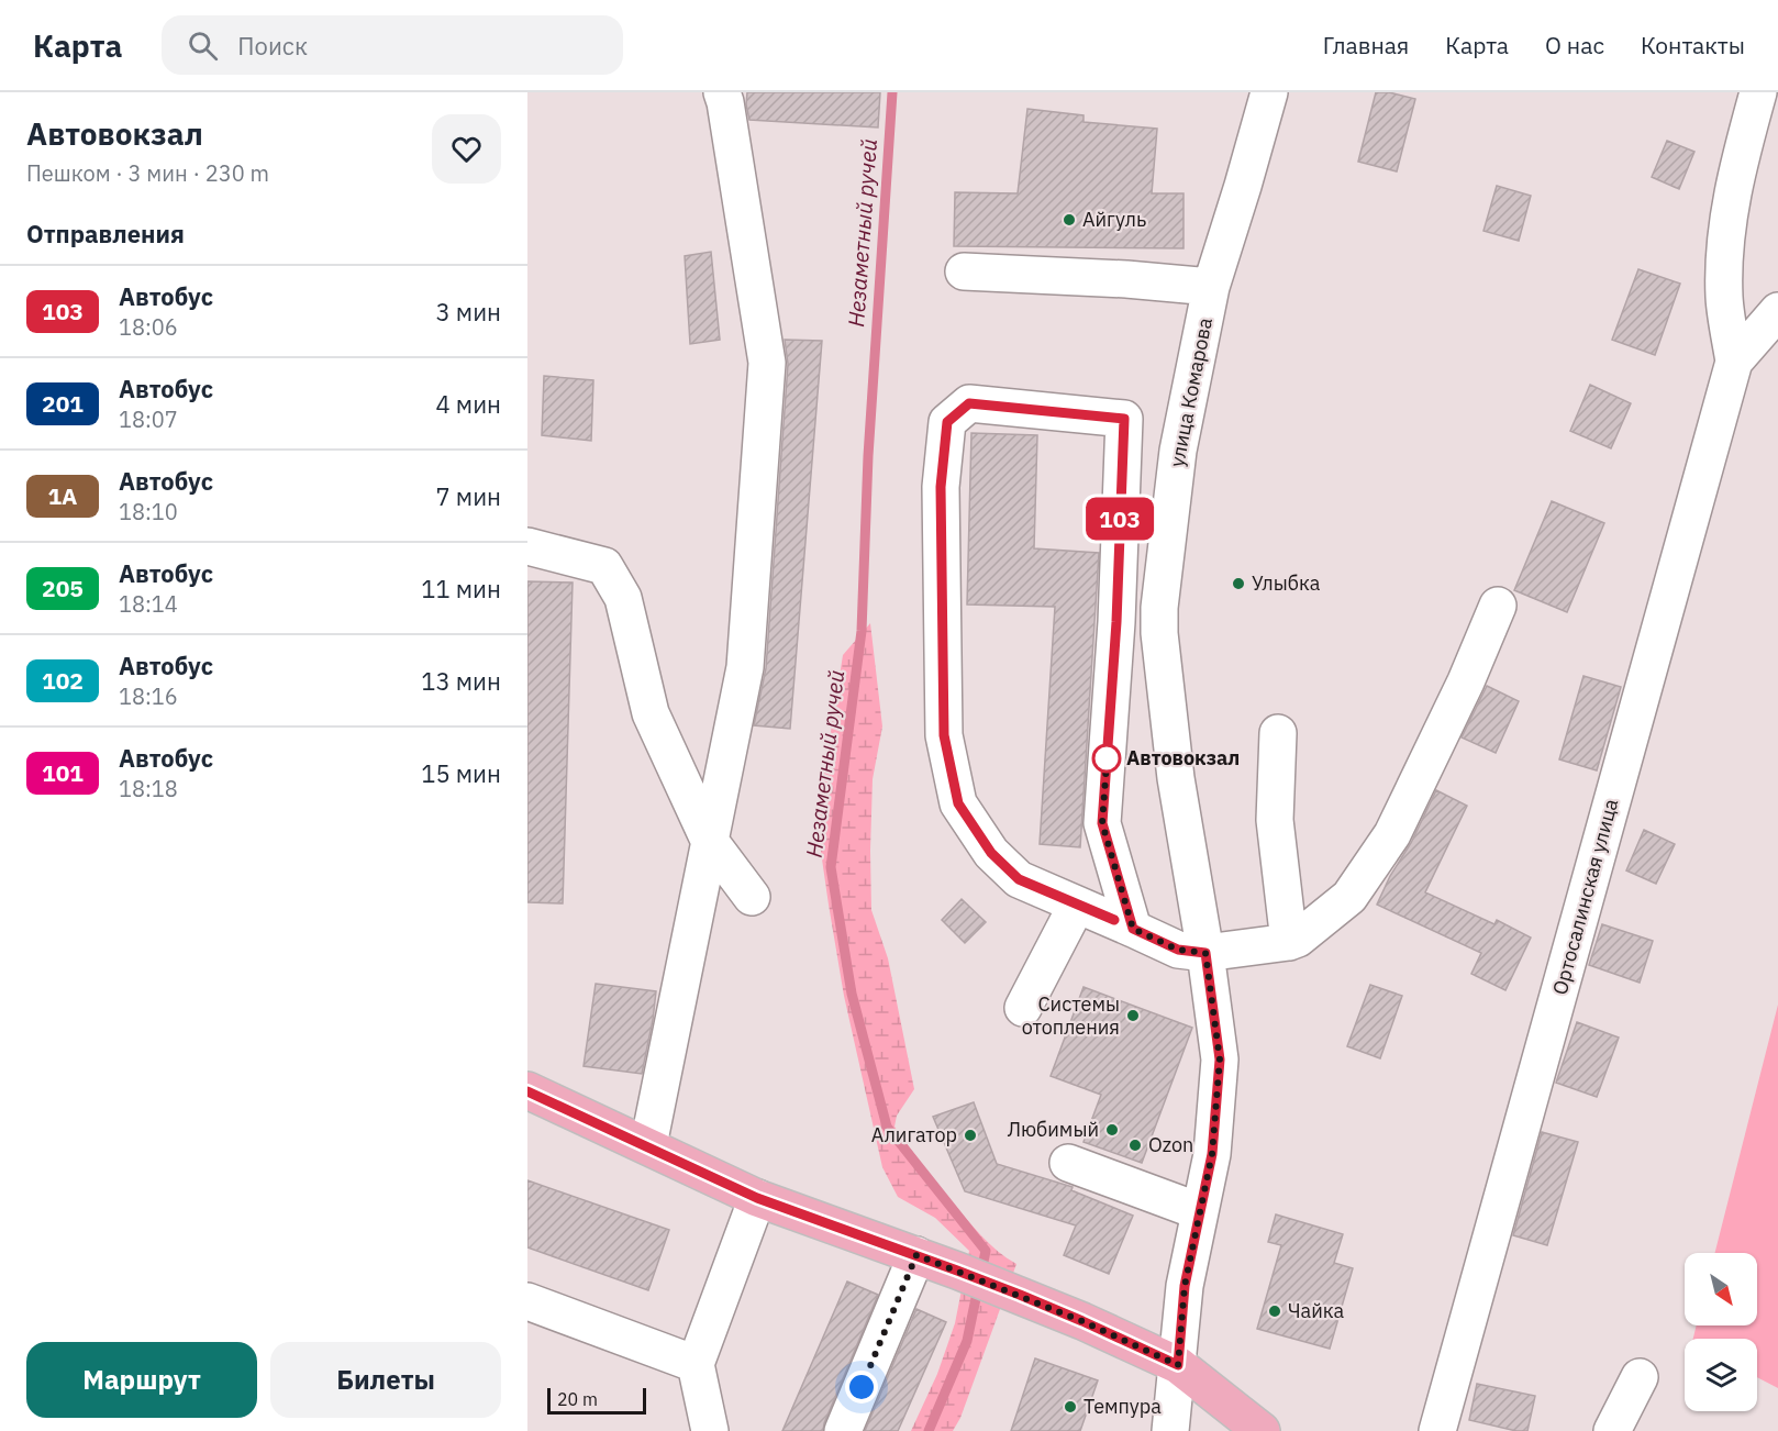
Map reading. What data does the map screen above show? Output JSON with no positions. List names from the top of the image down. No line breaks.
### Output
{"streets":{"street":["улица Комарова","Ортосалинская улица"]},"water":["Незаметный ручей"],"places":["Айгуль","Улыбка","Автовокзал","Системы отопления","Любимый","Алигатор","Ozon","Чайка","Темпура"],"lines":["bus line 103"],"scale_bar":"20 m","north":"bottom right","page":{"header":"Карта","search":"Поиск","nav":["Главная","Карта","О нас","Контакты"],"heading":[["Автовокзал","Пешком · 3 мин · 230 m"],"Отправления"],"on_map":"103","list":[{"mark":"103","name":"Автобус","note":"18:06","value":"3 мин"},{"mark":"201","name":"Автобус","note":"18:07","value":"4 мин"},{"mark":"1А","name":"Автобус","note":"18:10","value":"7 мин"},{"mark":"205","name":"Автобус","note":"18:14","value":"11 мин"},{"mark":"102","name":"Автобус","note":"18:16","value":"13 мин"},{"mark":"101","name":"Автобус","note":"18:18","value":"15 мин"}],"buttons":["Маршрут","Билеты"],"scale":"20 m"}}
